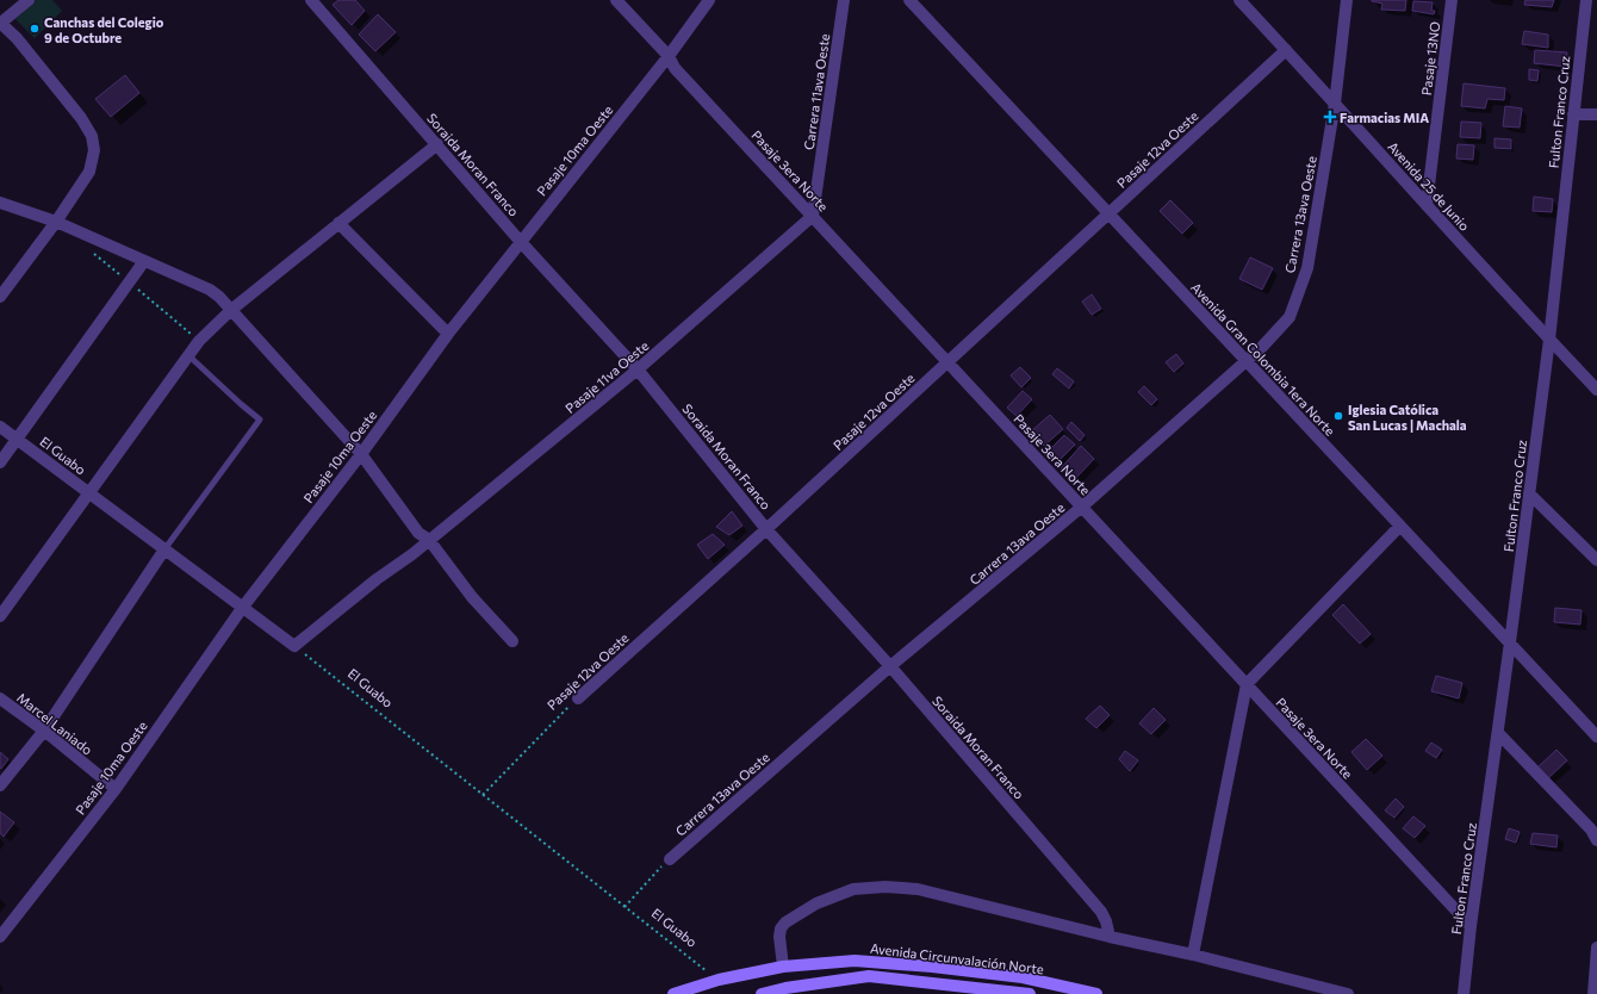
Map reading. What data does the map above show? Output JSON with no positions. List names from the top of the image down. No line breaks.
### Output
{"streets":{"main road":["Avenida Circunvalación Norte"],"street":["Pasaje 13NO","Carrera 11ava Oeste","Fulton Franco Cruz","Pasaje 12va Oeste","Pasaje 10ma Oeste","Soraida Moran Franco","Pasaje 3era Norte","Avenida 25 de Junio","Carrera 13ava Oeste","Avenida Gran Colombia 1era Norte","Pasaje 11va Oeste","El Guabo","Marcel Laniado"]},"crossings":[["Pasaje 13NO","Avenida 25 de Junio"],["Carrera 11ava Oeste","Pasaje 3era Norte"],["Carrera 11ava Oeste","Pasaje 11va Oeste"],["Fulton Franco Cruz","Pasaje 3era Norte"],["Fulton Franco Cruz","Avenida 25 de Junio"],["Fulton Franco Cruz","Avenida Gran Colombia 1era Norte"],["Pasaje 12va Oeste","Soraida Moran Franco"],["Pasaje 12va Oeste","Pasaje 3era Norte"],["Pasaje 12va Oeste","Avenida 25 de Junio"],["Pasaje 12va Oeste","Avenida Gran Colombia 1era Norte"],["Pasaje 12va Oeste","El Guabo"],["Pasaje 10ma Oeste","Soraida Moran Franco"],["Pasaje 10ma Oeste","Pasaje 3era Norte"],["Pasaje 10ma Oeste","El Guabo"],["Pasaje 10ma Oeste","Marcel Laniado"],["Soraida Moran Franco","Carrera 13ava Oeste"],["Soraida Moran Franco","Pasaje 11va Oeste"],["Pasaje 3era Norte","Carrera 13ava Oeste"],["Pasaje 3era Norte","Pasaje 11va Oeste"],["Avenida 25 de Junio","Carrera 13ava Oeste"],["Carrera 13ava Oeste","Avenida Gran Colombia 1era Norte"],["Pasaje 11va Oeste","El Guabo"],["El Guabo","Avenida Circunvalación Norte"]],"places":{"other":["Canchas del Colegio 9 de Octubre","Iglesia Católica San Lucas | Machala"],"health":["Farmacias MIA"]}}
